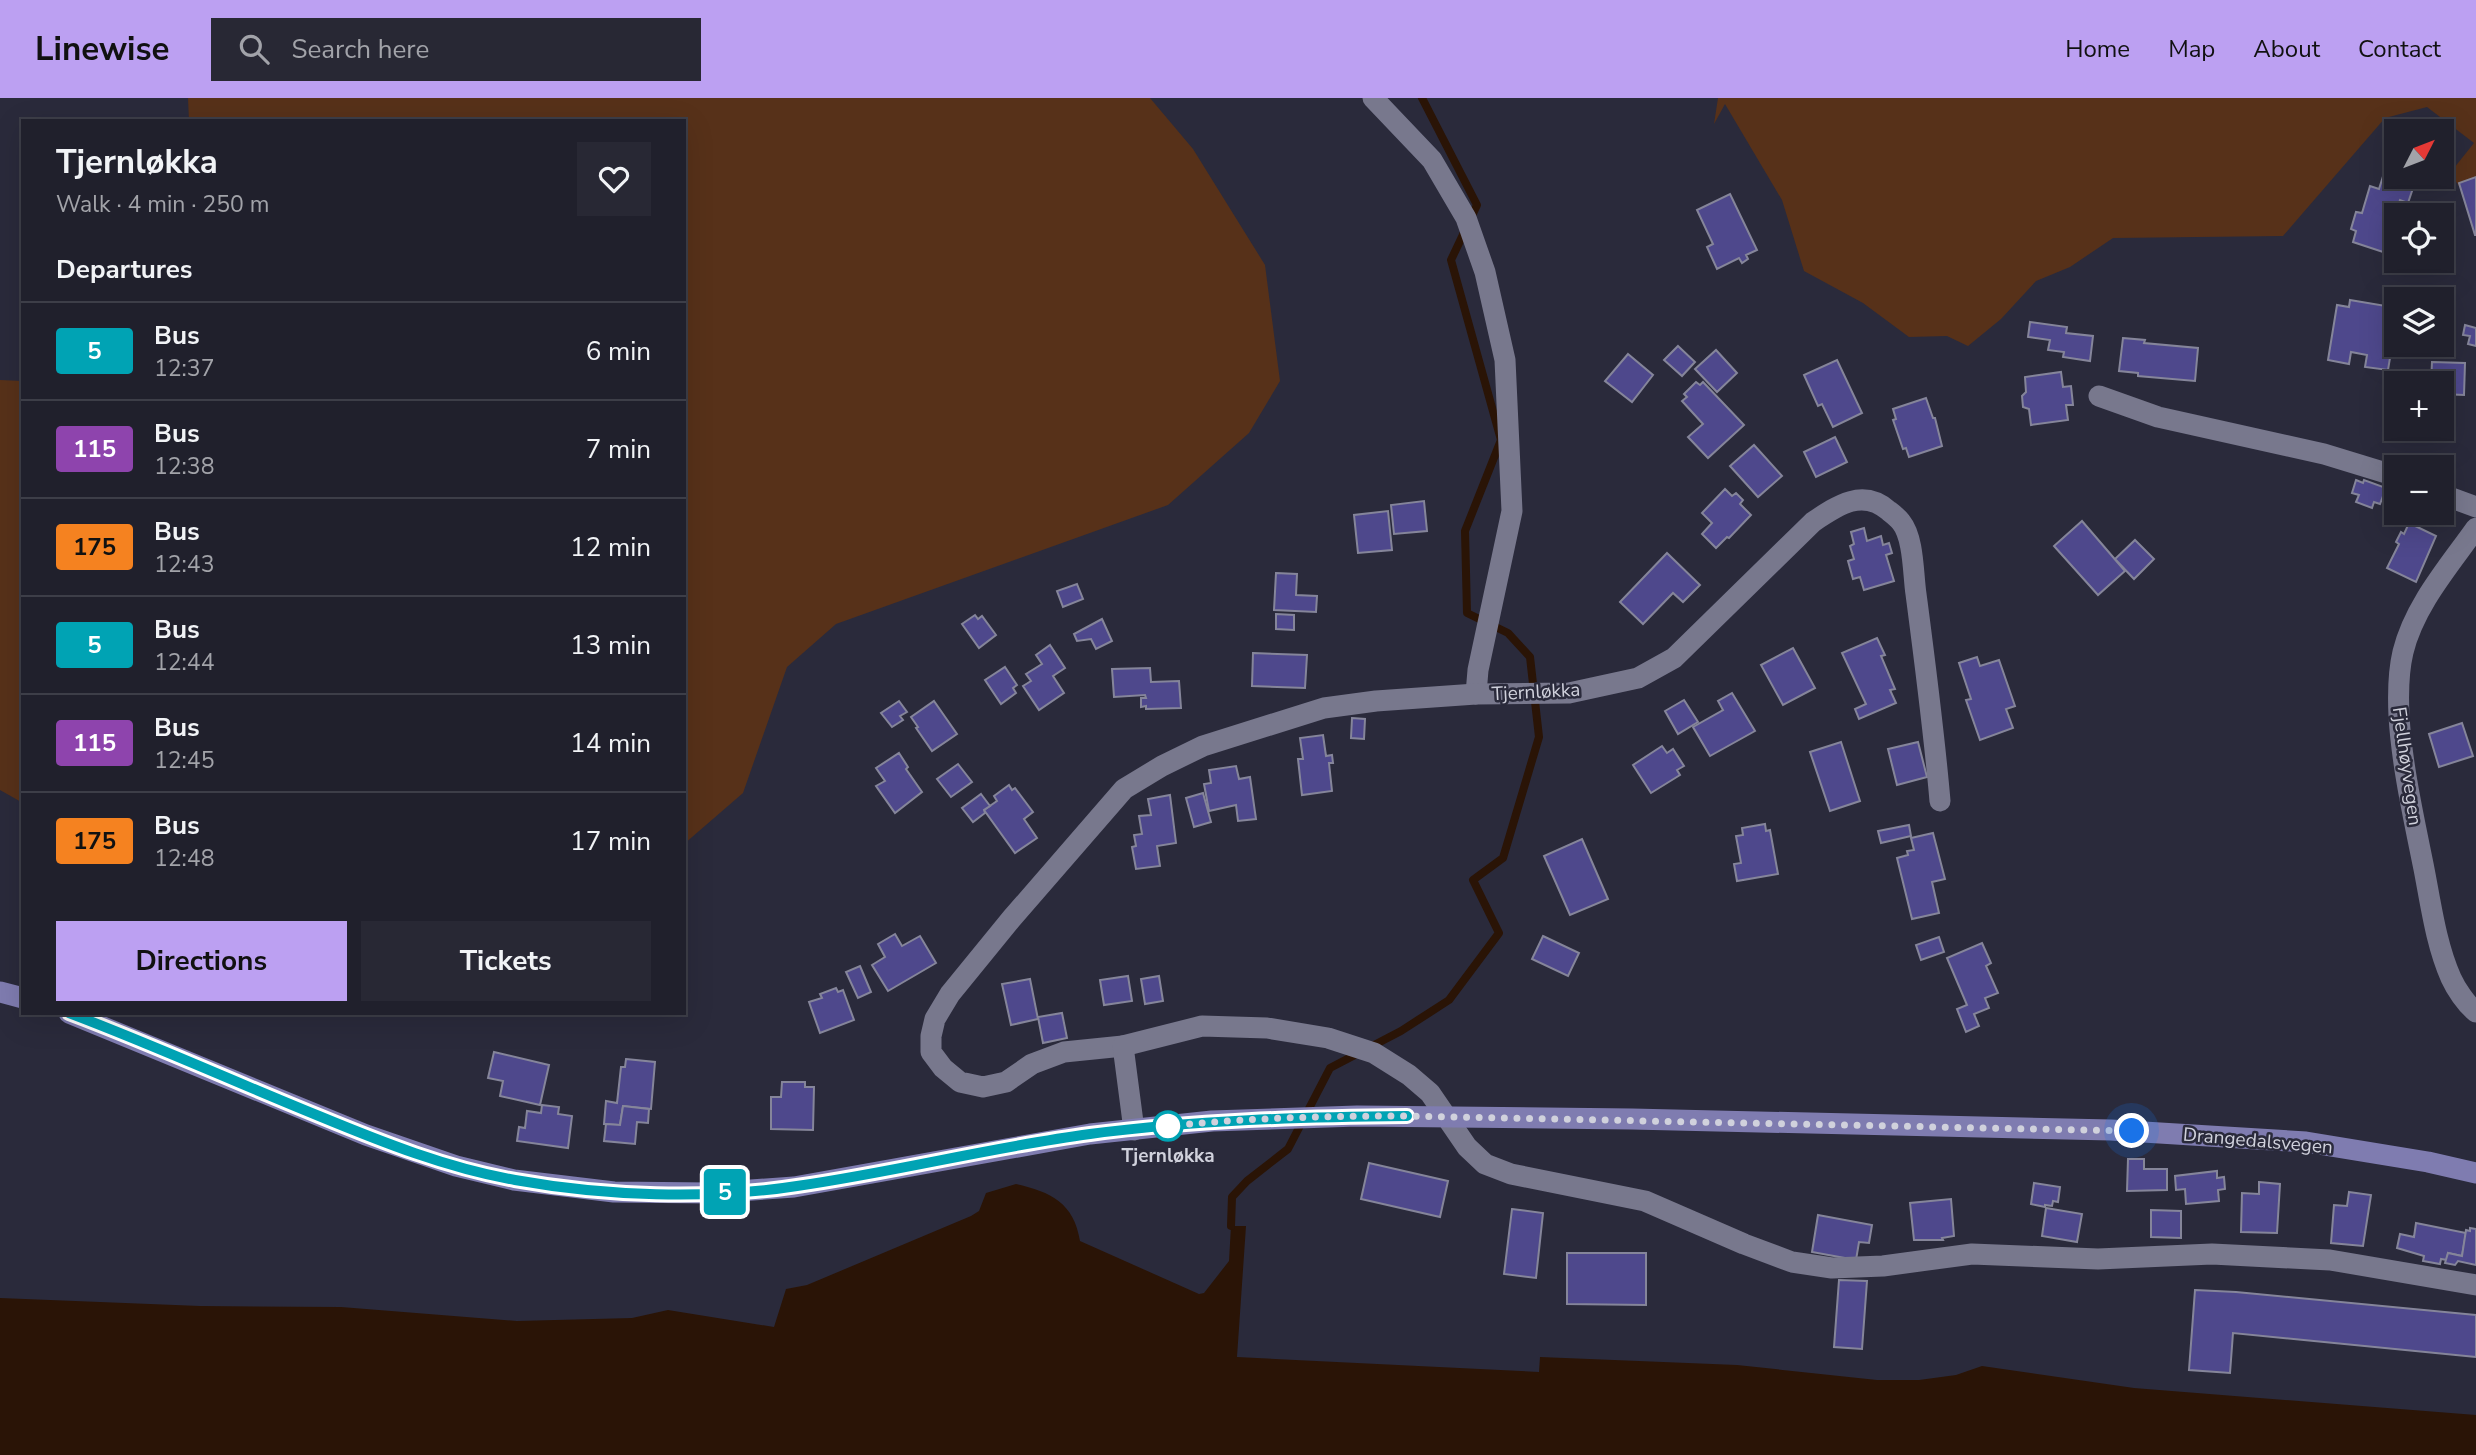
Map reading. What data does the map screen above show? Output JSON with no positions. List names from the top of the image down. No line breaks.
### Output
{"streets":{"main road":["Drangedalsvegen"],"street":["Tjernløkka","Fjellhøyvegen"]},"places":["Tjernløkka"],"lines":["bus line 5"],"north":"top right","page":{"header":"Linewise","search":"Search here","nav":["Home","Map","About","Contact"],"on_map":"5","map_buttons":["+","−"],"heading":[["Tjernløkka","Walk · 4 min · 250 m"],"Departures"],"list":[{"mark":"5","name":"Bus","note":"12:37","value":"6 min"},{"mark":"115","name":"Bus","note":"12:38","value":"7 min"},{"mark":"175","name":"Bus","note":"12:43","value":"12 min"},{"mark":"5","name":"Bus","note":"12:44","value":"13 min"},{"mark":"115","name":"Bus","note":"12:45","value":"14 min"},{"mark":"175","name":"Bus","note":"12:48","value":"17 min"}],"buttons":["Directions","Tickets"]}}
